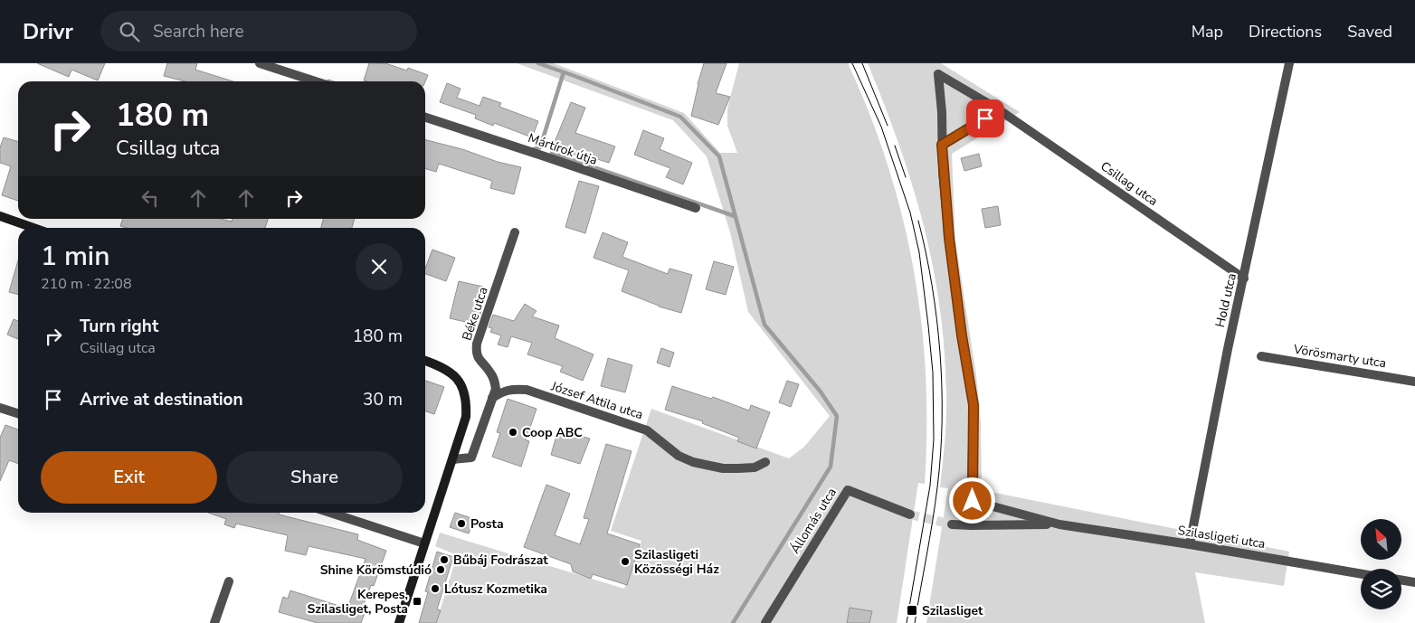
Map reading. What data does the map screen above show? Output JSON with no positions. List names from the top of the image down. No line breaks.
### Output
{"streets":{"street":["Mártírok útja","Csillag utca","Hold utca","Béke utca","Vörösmarty utca","József Attila utca","Állomás utca","Szilasligeti utca"]},"crossings":[["Csillag utca","Hold utca"],["Hold utca","Szilasligeti utca"],["Béke utca","József Attila utca"]],"places":{"other":["Coop ABC","Posta","Bűbáj Fodrászat","Szilasligeti Közösségi Ház","Shine Körömstúdió","Lótusz Kozmetika"],"transit":["Kerepes, Szilasliget, Posta","Szilasliget"]},"north":"top left","page":{"header":"Drivr","search":"Search here","nav":["Map","Directions","Saved"],"turn":["180 m","Csillag utca"],"heading":["1 min","210 m · 22:08"],"list":[{"name":"Turn right","note":"Csillag utca","value":"180 m"},{"name":"Arrive at destination","value":"30 m"}],"buttons":["Exit","Share"]}}
